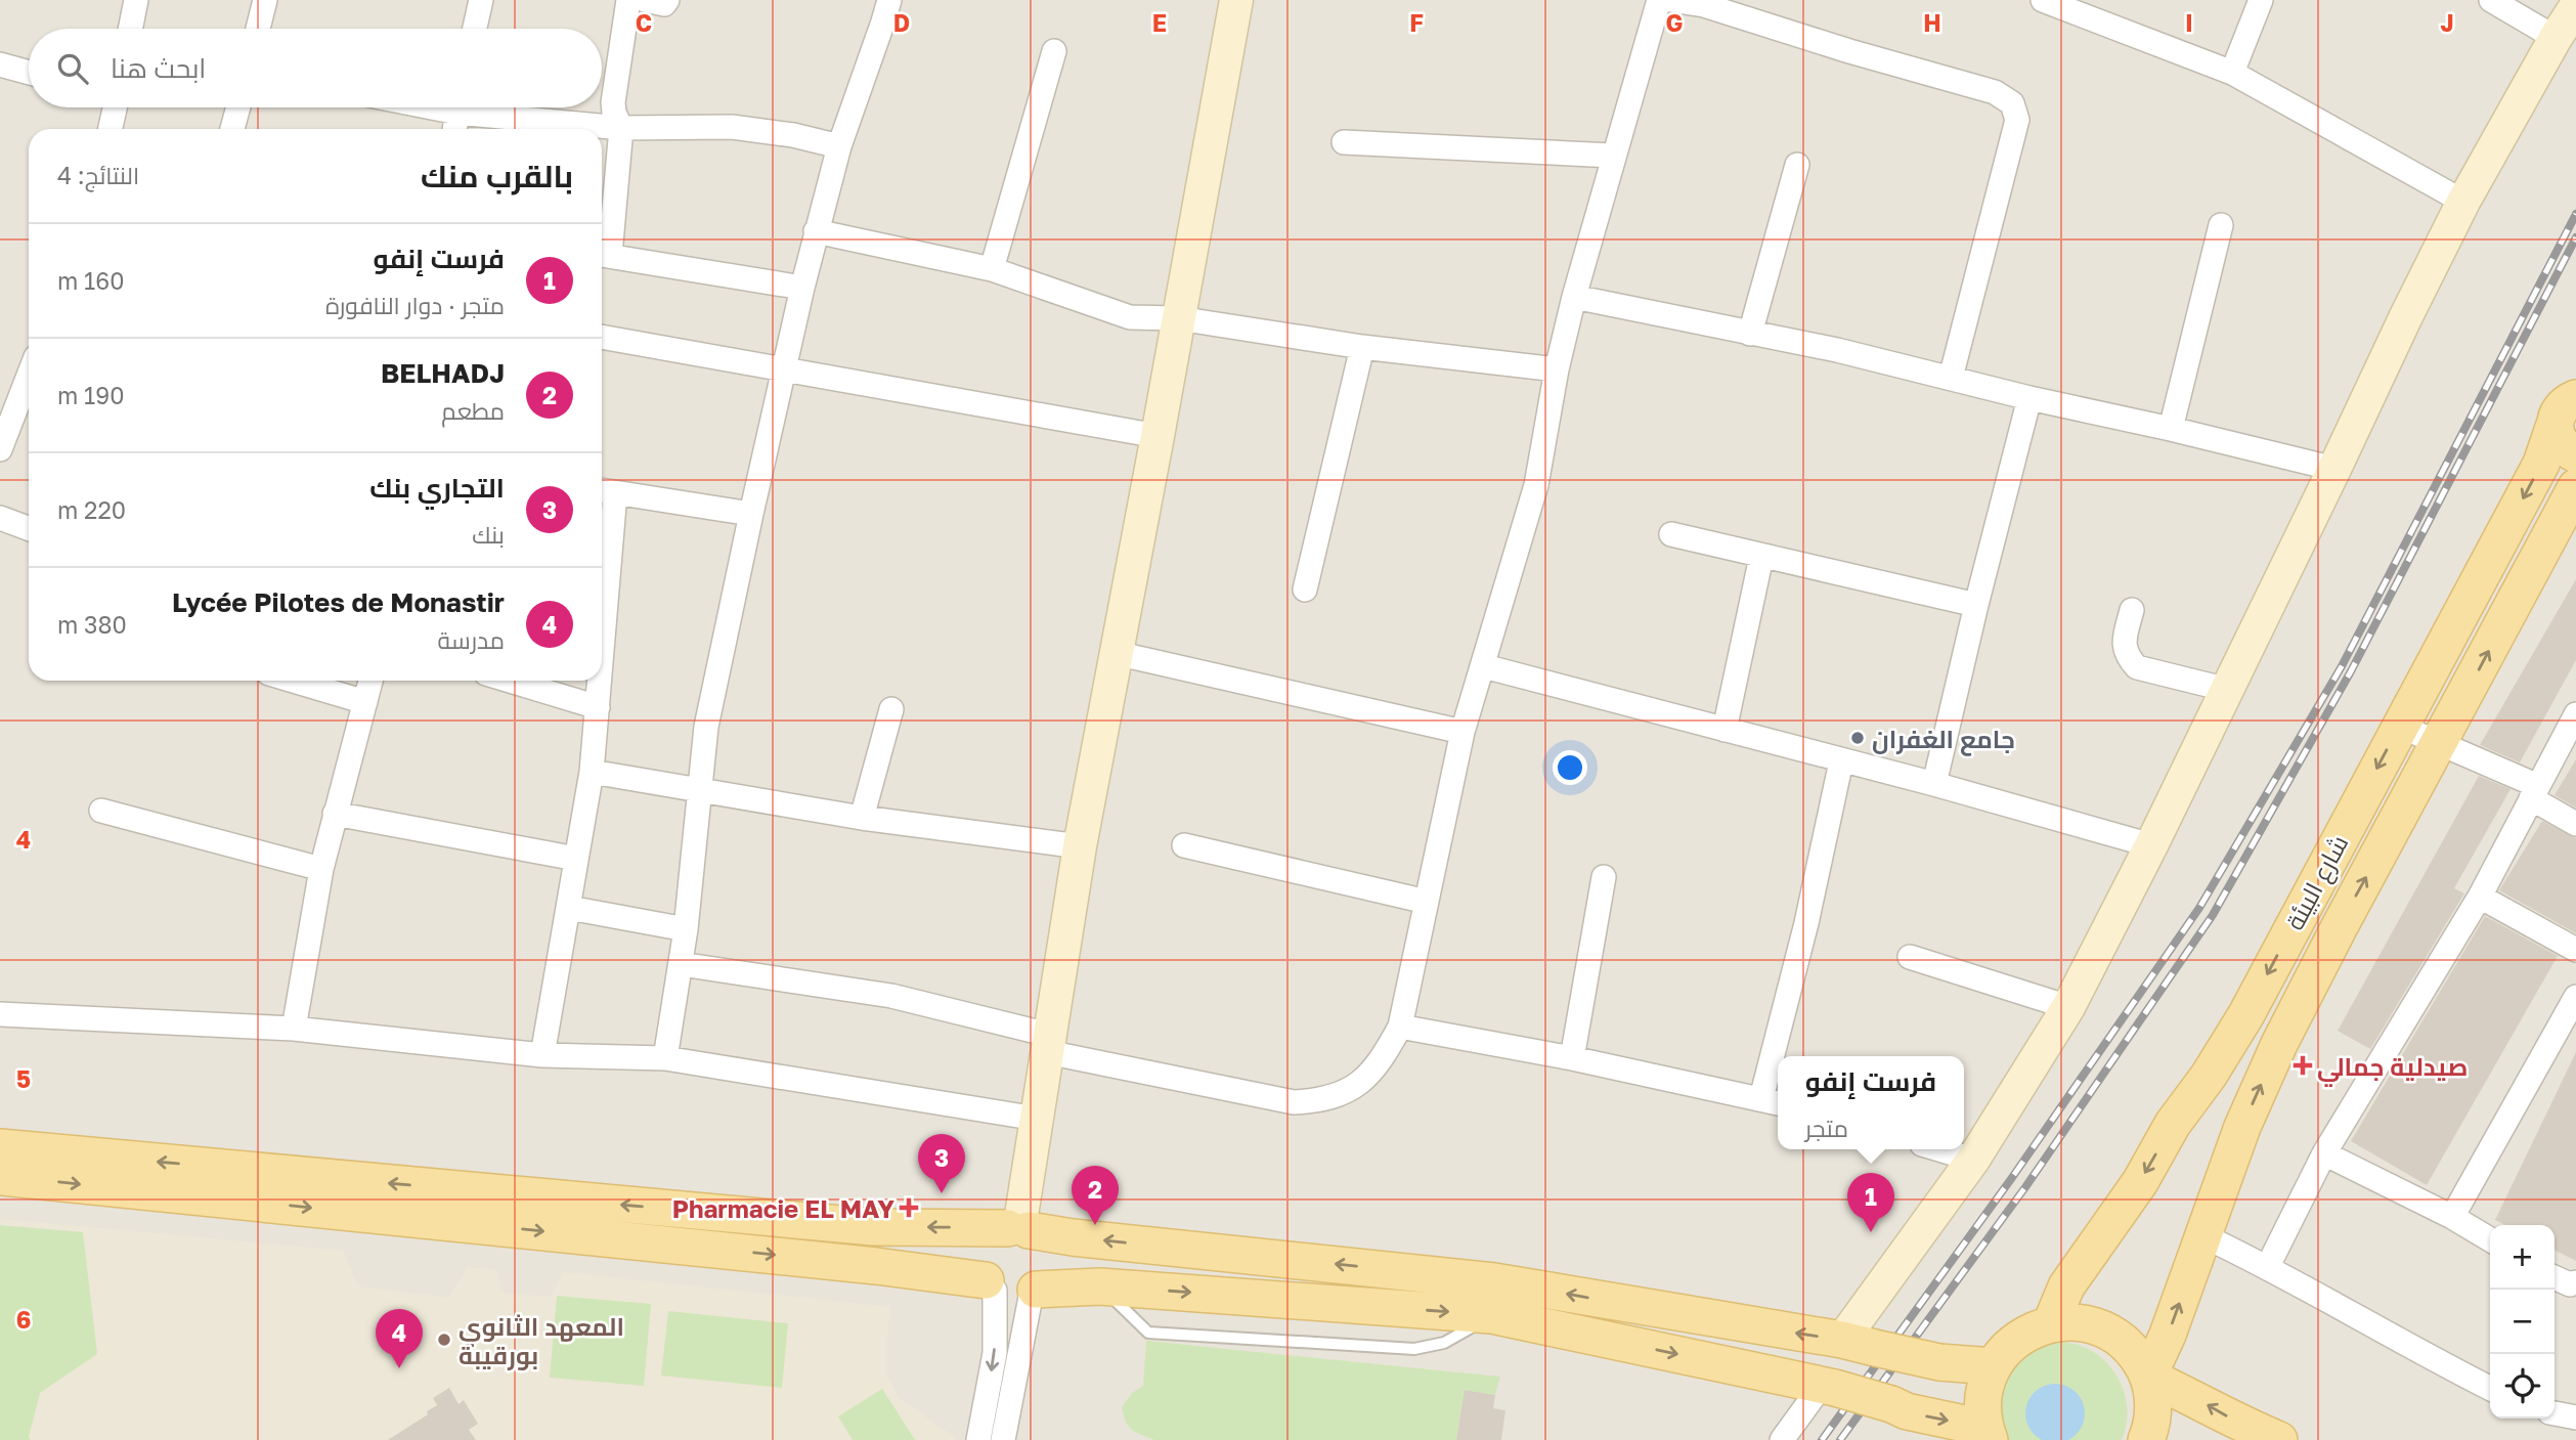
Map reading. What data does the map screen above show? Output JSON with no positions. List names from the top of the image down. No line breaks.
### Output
{"streets":{"main road":["شارع البيئة"]},"places":{"other":["جامع الغفران","المعهد الثانوي بورقيبة"],"health":["صيدلية جمالي","Pharmacie EL MAY"]},"page":{"search":"ابحث هنا","heading":["بالقرب منك","النتائج: 4"],"list":[{"mark":"1","name":"فرست إنفو","note":"متجر · دوار النافورة","value":"160 m"},{"mark":"2","name":"BELHADJ","note":"مطعم","value":"190 m"},{"mark":"3","name":"التجاري بنك","note":"بنك","value":"220 m"},{"mark":"4","name":"Lycée Pilotes de Monastir","note":"مدرسة","value":"380 m"}],"popup":["فرست إنفو","متجر"],"pins":["3","2","1","4"],"map_buttons":["+","−"]},"grid":{"columns":["C","D","E","F","G","H","I","J"],"rows":["4","5","6"]}}
